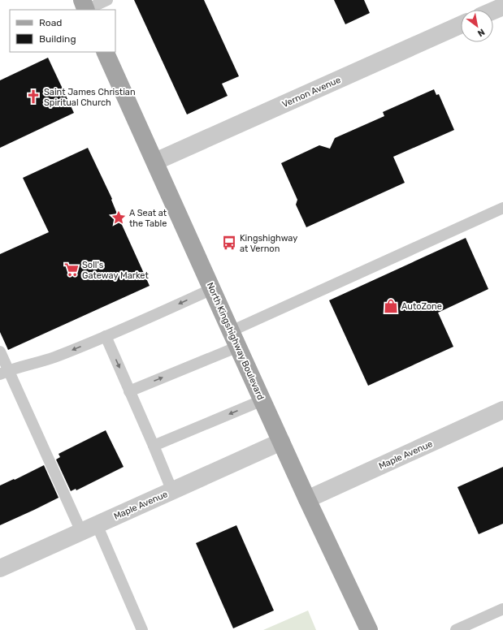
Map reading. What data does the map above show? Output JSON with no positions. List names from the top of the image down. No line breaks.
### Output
{"streets":{"main road":["North Kingshighway Boulevard"],"street":["Vernon Avenue","Maple Avenue"]},"crossings":[["Vernon Avenue","North Kingshighway Boulevard"],["North Kingshighway Boulevard","Maple Avenue"]],"places":{"church":["Saint James Christian Spiritual Church"],"place":["A Seat at the Table"],"bus stop":["Kingshighway at Vernon"],"supermarket":["Soll's Gateway Market"],"shop":["AutoZone"]},"legend":["Road","Building"],"north":"bottom right"}
